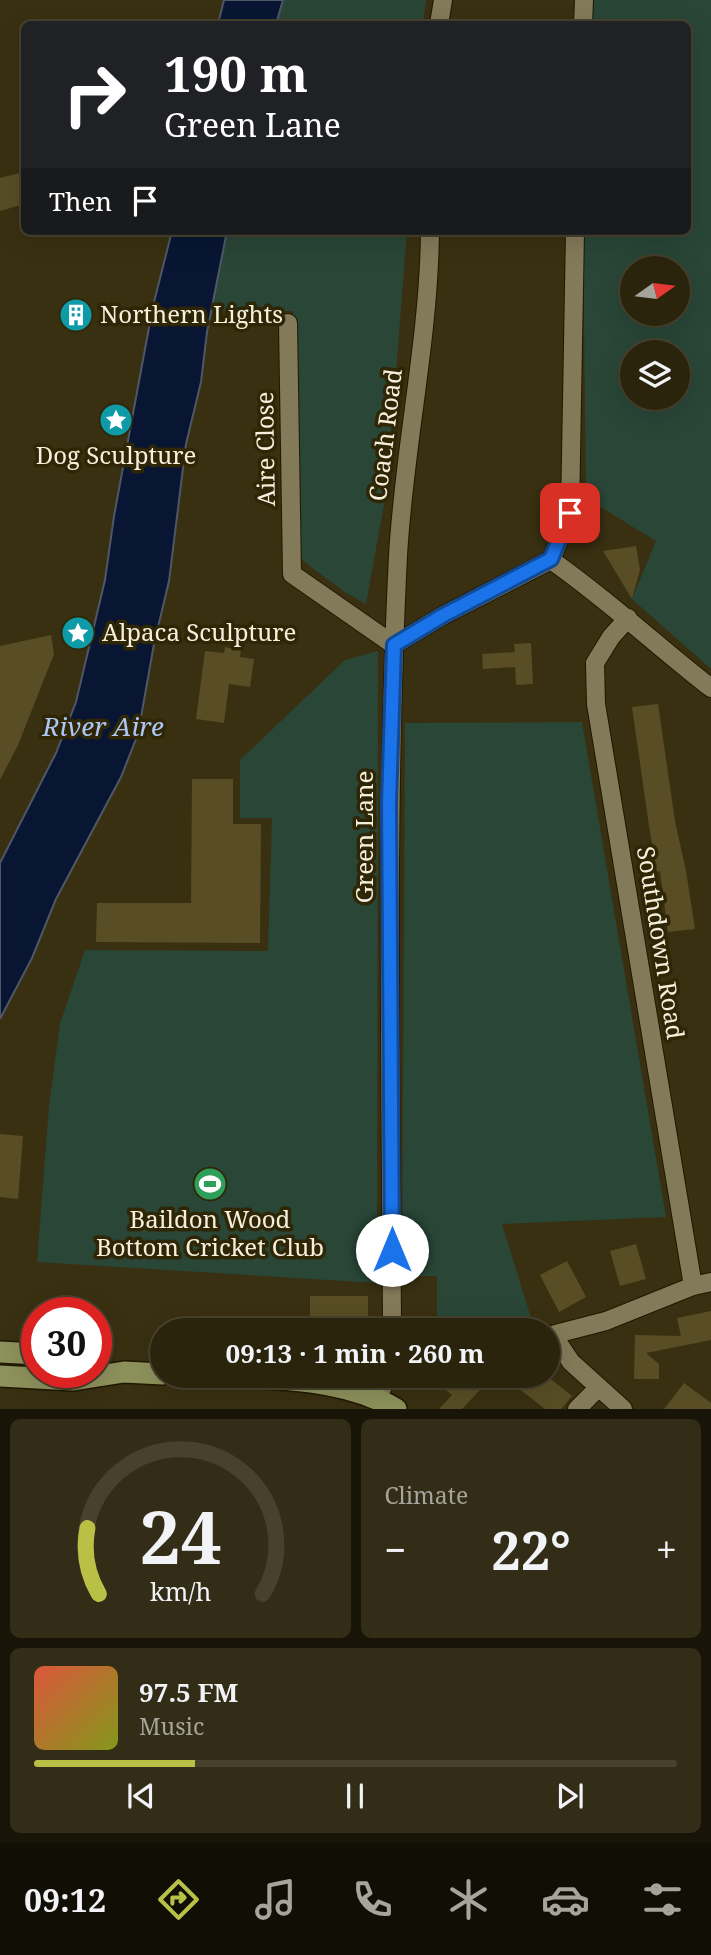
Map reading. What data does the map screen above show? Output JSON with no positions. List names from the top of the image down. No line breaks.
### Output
{"streets":{"street":["Coach Road","Aire Close","Green Lane","Southdown Road"]},"crossings":[["Coach Road","Aire Close"],["Coach Road","Green Lane"],["Aire Close","Green Lane"]],"water":["River Aire"],"places":{"building":["Northern Lights"],"place":["Dog Sculpture","Alpaca Sculpture"],"sports":["Baildon Wood Bottom Cricket Club"]},"north":"right","page":{"turn":["190 m","Green Lane"],"then":"Then","limit":"30","trip":"09:13 · 1 min · 260 m","tile":"Climate","heat":["−","22°","+"],"song":["97.5 FM","Music"],"tabs":"09:12","gauge":["24","km/h"]}}
